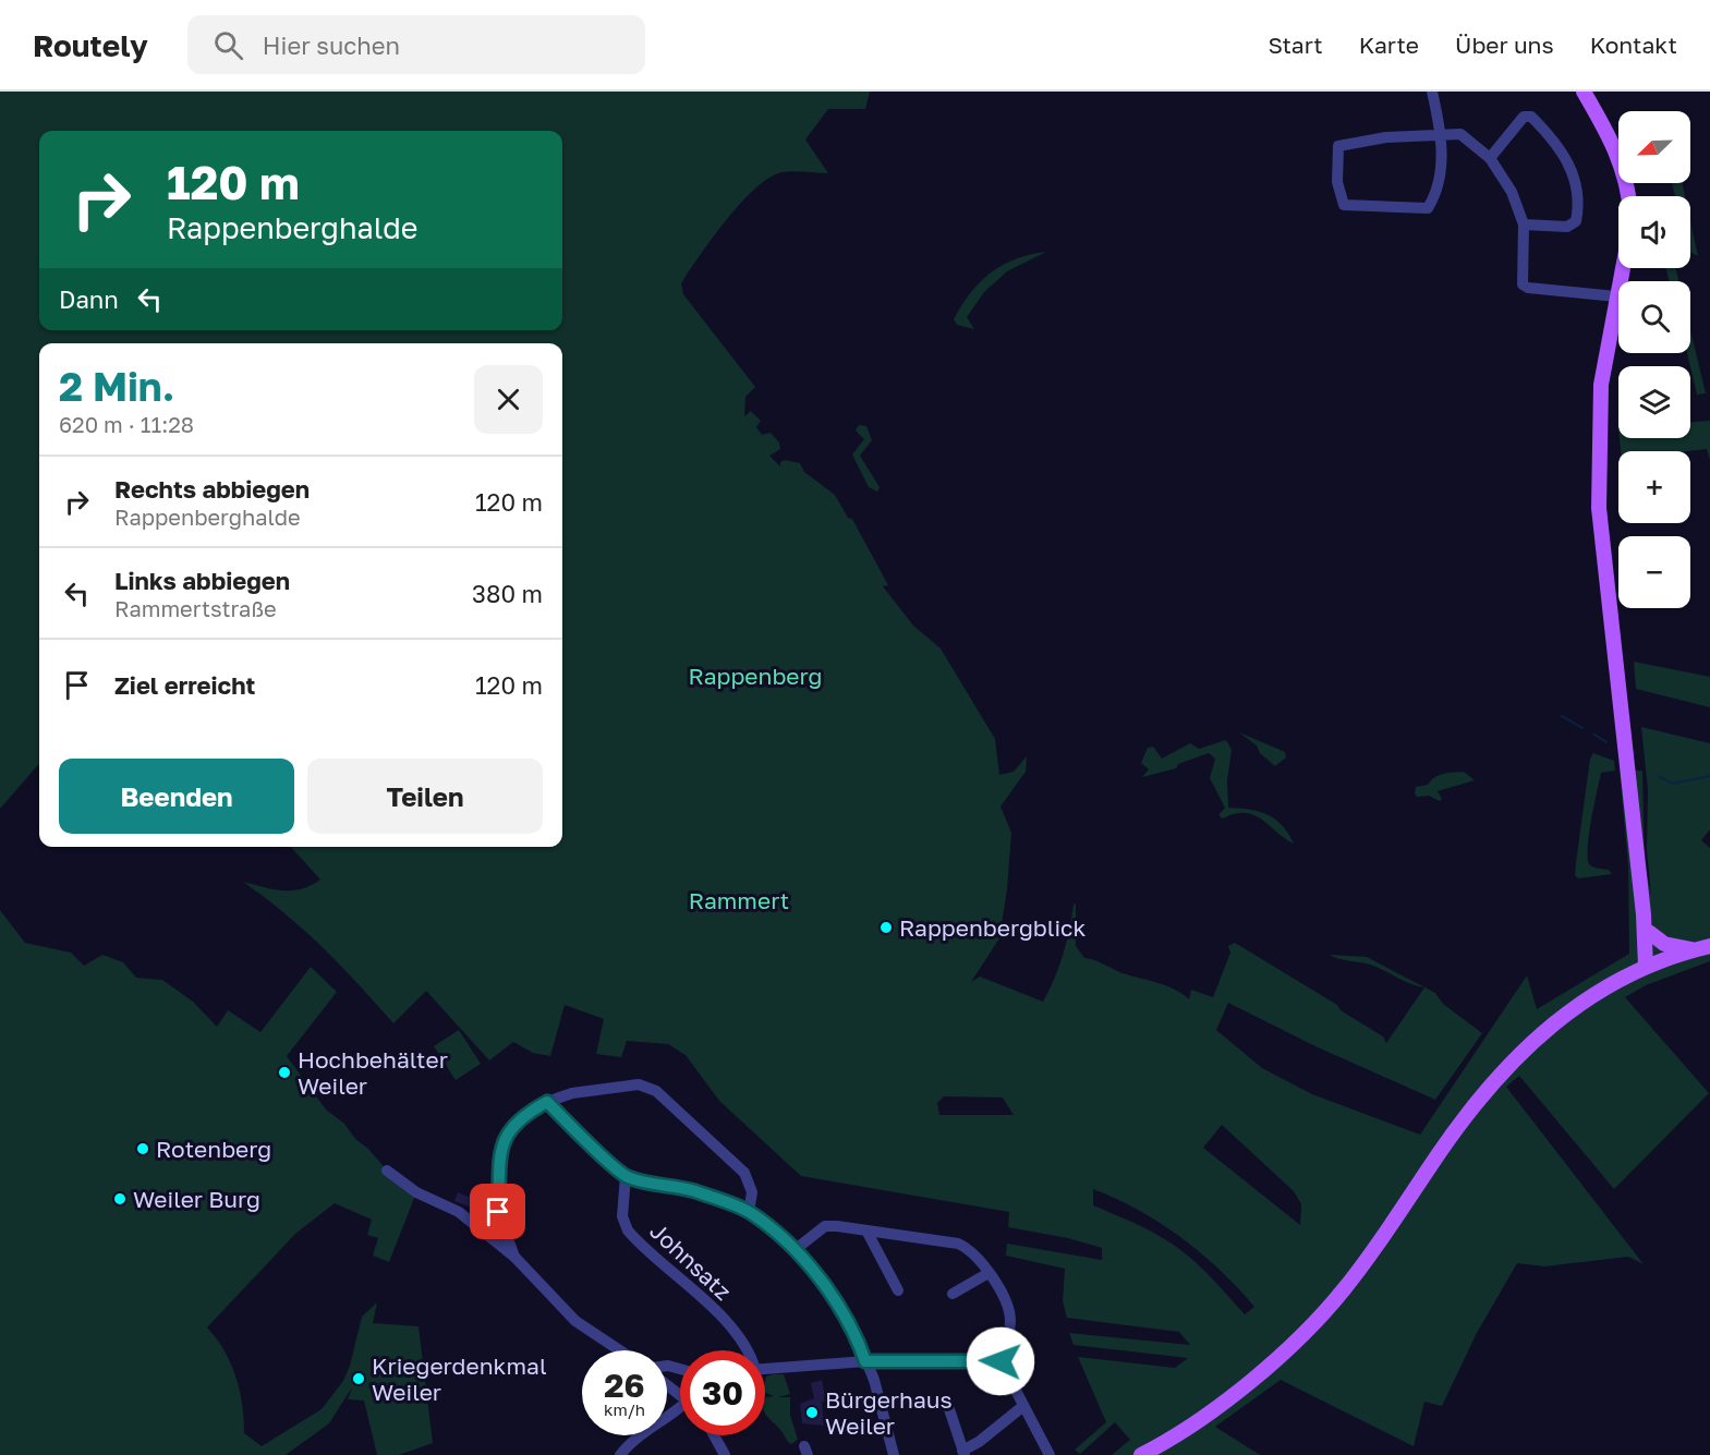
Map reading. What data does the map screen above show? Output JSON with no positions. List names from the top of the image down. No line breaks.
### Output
{"streets":{"street":["Johnsatz"]},"parks":["Rappenberg","Rammert"],"places":["Rappenbergblick","Hochbehälter Weiler","Rotenberg","Weiler Burg","Kriegerdenkmal Weiler","Bürgerhaus Weiler"],"north":"bottom left","page":{"header":"Routely","search":"Hier suchen","nav":["Start","Karte","Über uns","Kontakt"],"map_buttons":["+","−"],"turn":["120 m","Rappenberghalde"],"then":"Dann","heading":["2 Min.","620 m · 11:28"],"list":[{"name":"Rechts abbiegen","note":"Rappenberghalde","value":"120 m"},{"name":"Links abbiegen","note":"Rammertstraße","value":"380 m"},{"name":"Ziel erreicht","value":"120 m"}],"buttons":["Beenden","Teilen"],"speed":"26 km/h","limit":"30"}}
